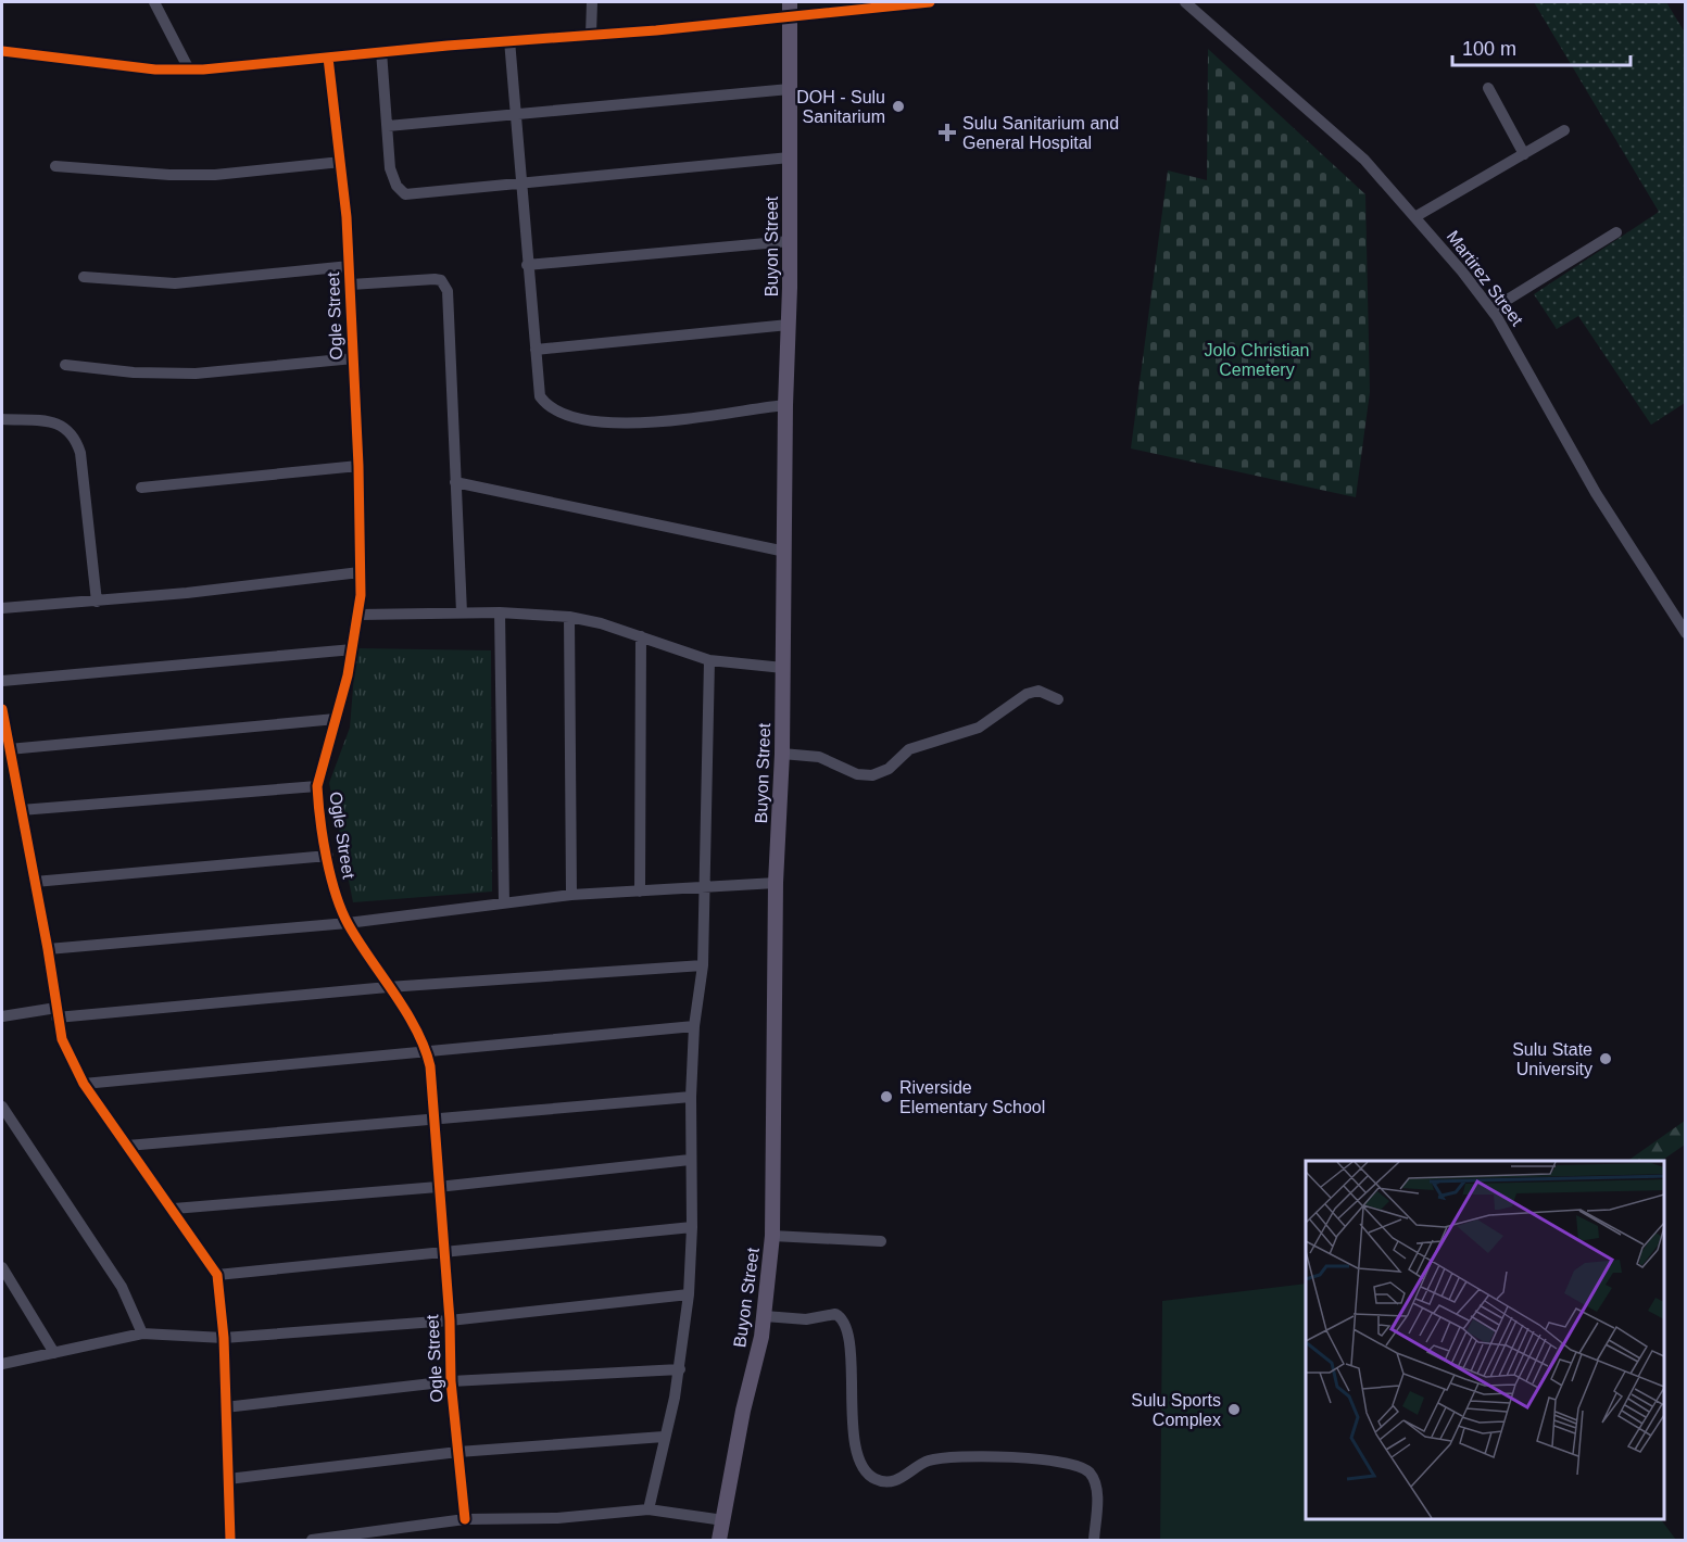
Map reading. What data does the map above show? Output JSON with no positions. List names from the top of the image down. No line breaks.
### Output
{"streets":{"main road":["Buyon Street"],"street":["Martirez Street","Ogle Street"]},"parks":["Jolo Christian Cemetery"],"places":{"other":["DOH - Sulu Sanitarium","Sulu State University","Riverside Elementary School","Sulu Sports Complex"],"health":["Sulu Sanitarium and General Hospital"]},"scale_bar":"100 m"}
